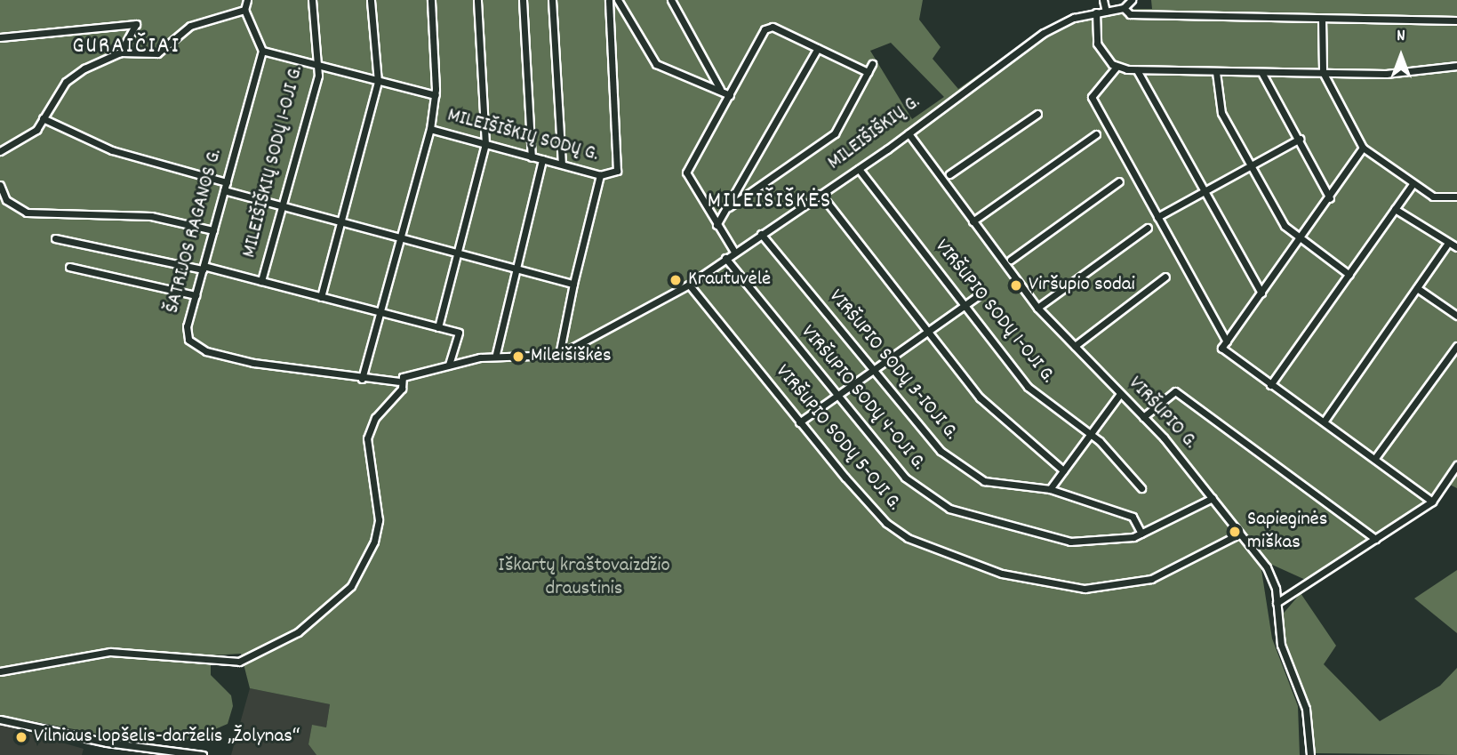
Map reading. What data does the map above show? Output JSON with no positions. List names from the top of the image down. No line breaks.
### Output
{"streets":{"street":["MILEIŠIŠKIŲ G.","MILEIŠIŠKIŲ SODŲ G.","MILEIŠIŠKIŲ SODŲ 1-OJI G.","ŠATRIJOS RAGANOS G.","VIRŠUPIO SODŲ 1-OJI G.","VIRŠUPIO SODŲ 3-IOJI G.","VIRŠUPIO SODŲ 4-OJI G.","VIRŠUPIO G.","VIRŠUPIO SODŲ 5-OJI G."]},"crossings":[["MILEIŠIŠKIŲ G.","MILEIŠIŠKIŲ SODŲ 1-OJI G."],["MILEIŠIŠKIŲ G.","ŠATRIJOS RAGANOS G."],["MILEIŠIŠKIŲ G.","VIRŠUPIO SODŲ 1-OJI G."],["MILEIŠIŠKIŲ G.","VIRŠUPIO SODŲ 3-IOJI G."],["MILEIŠIŠKIŲ G.","VIRŠUPIO SODŲ 4-OJI G."],["MILEIŠIŠKIŲ G.","VIRŠUPIO G."],["MILEIŠIŠKIŲ G.","VIRŠUPIO SODŲ 5-OJI G."],["MILEIŠIŠKIŲ SODŲ G.","MILEIŠIŠKIŲ SODŲ 1-OJI G."],["MILEIŠIŠKIŲ SODŲ G.","ŠATRIJOS RAGANOS G."],["VIRŠUPIO SODŲ 3-IOJI G.","VIRŠUPIO SODŲ 4-OJI G."],["VIRŠUPIO SODŲ 4-OJI G.","VIRŠUPIO G."],["VIRŠUPIO G.","VIRŠUPIO SODŲ 5-OJI G."]],"districts":["GURAIČIAI","MILEIŠIŠKĖS"],"parks":["Iškartų kraštovaizdžio draustinis"],"places":["Krautuvėlė","Viršupio sodai","Mileišiškės","Sapieginės miškas","Vilniaus lopšelis-darželis „Žolynas“"],"north":"top"}
